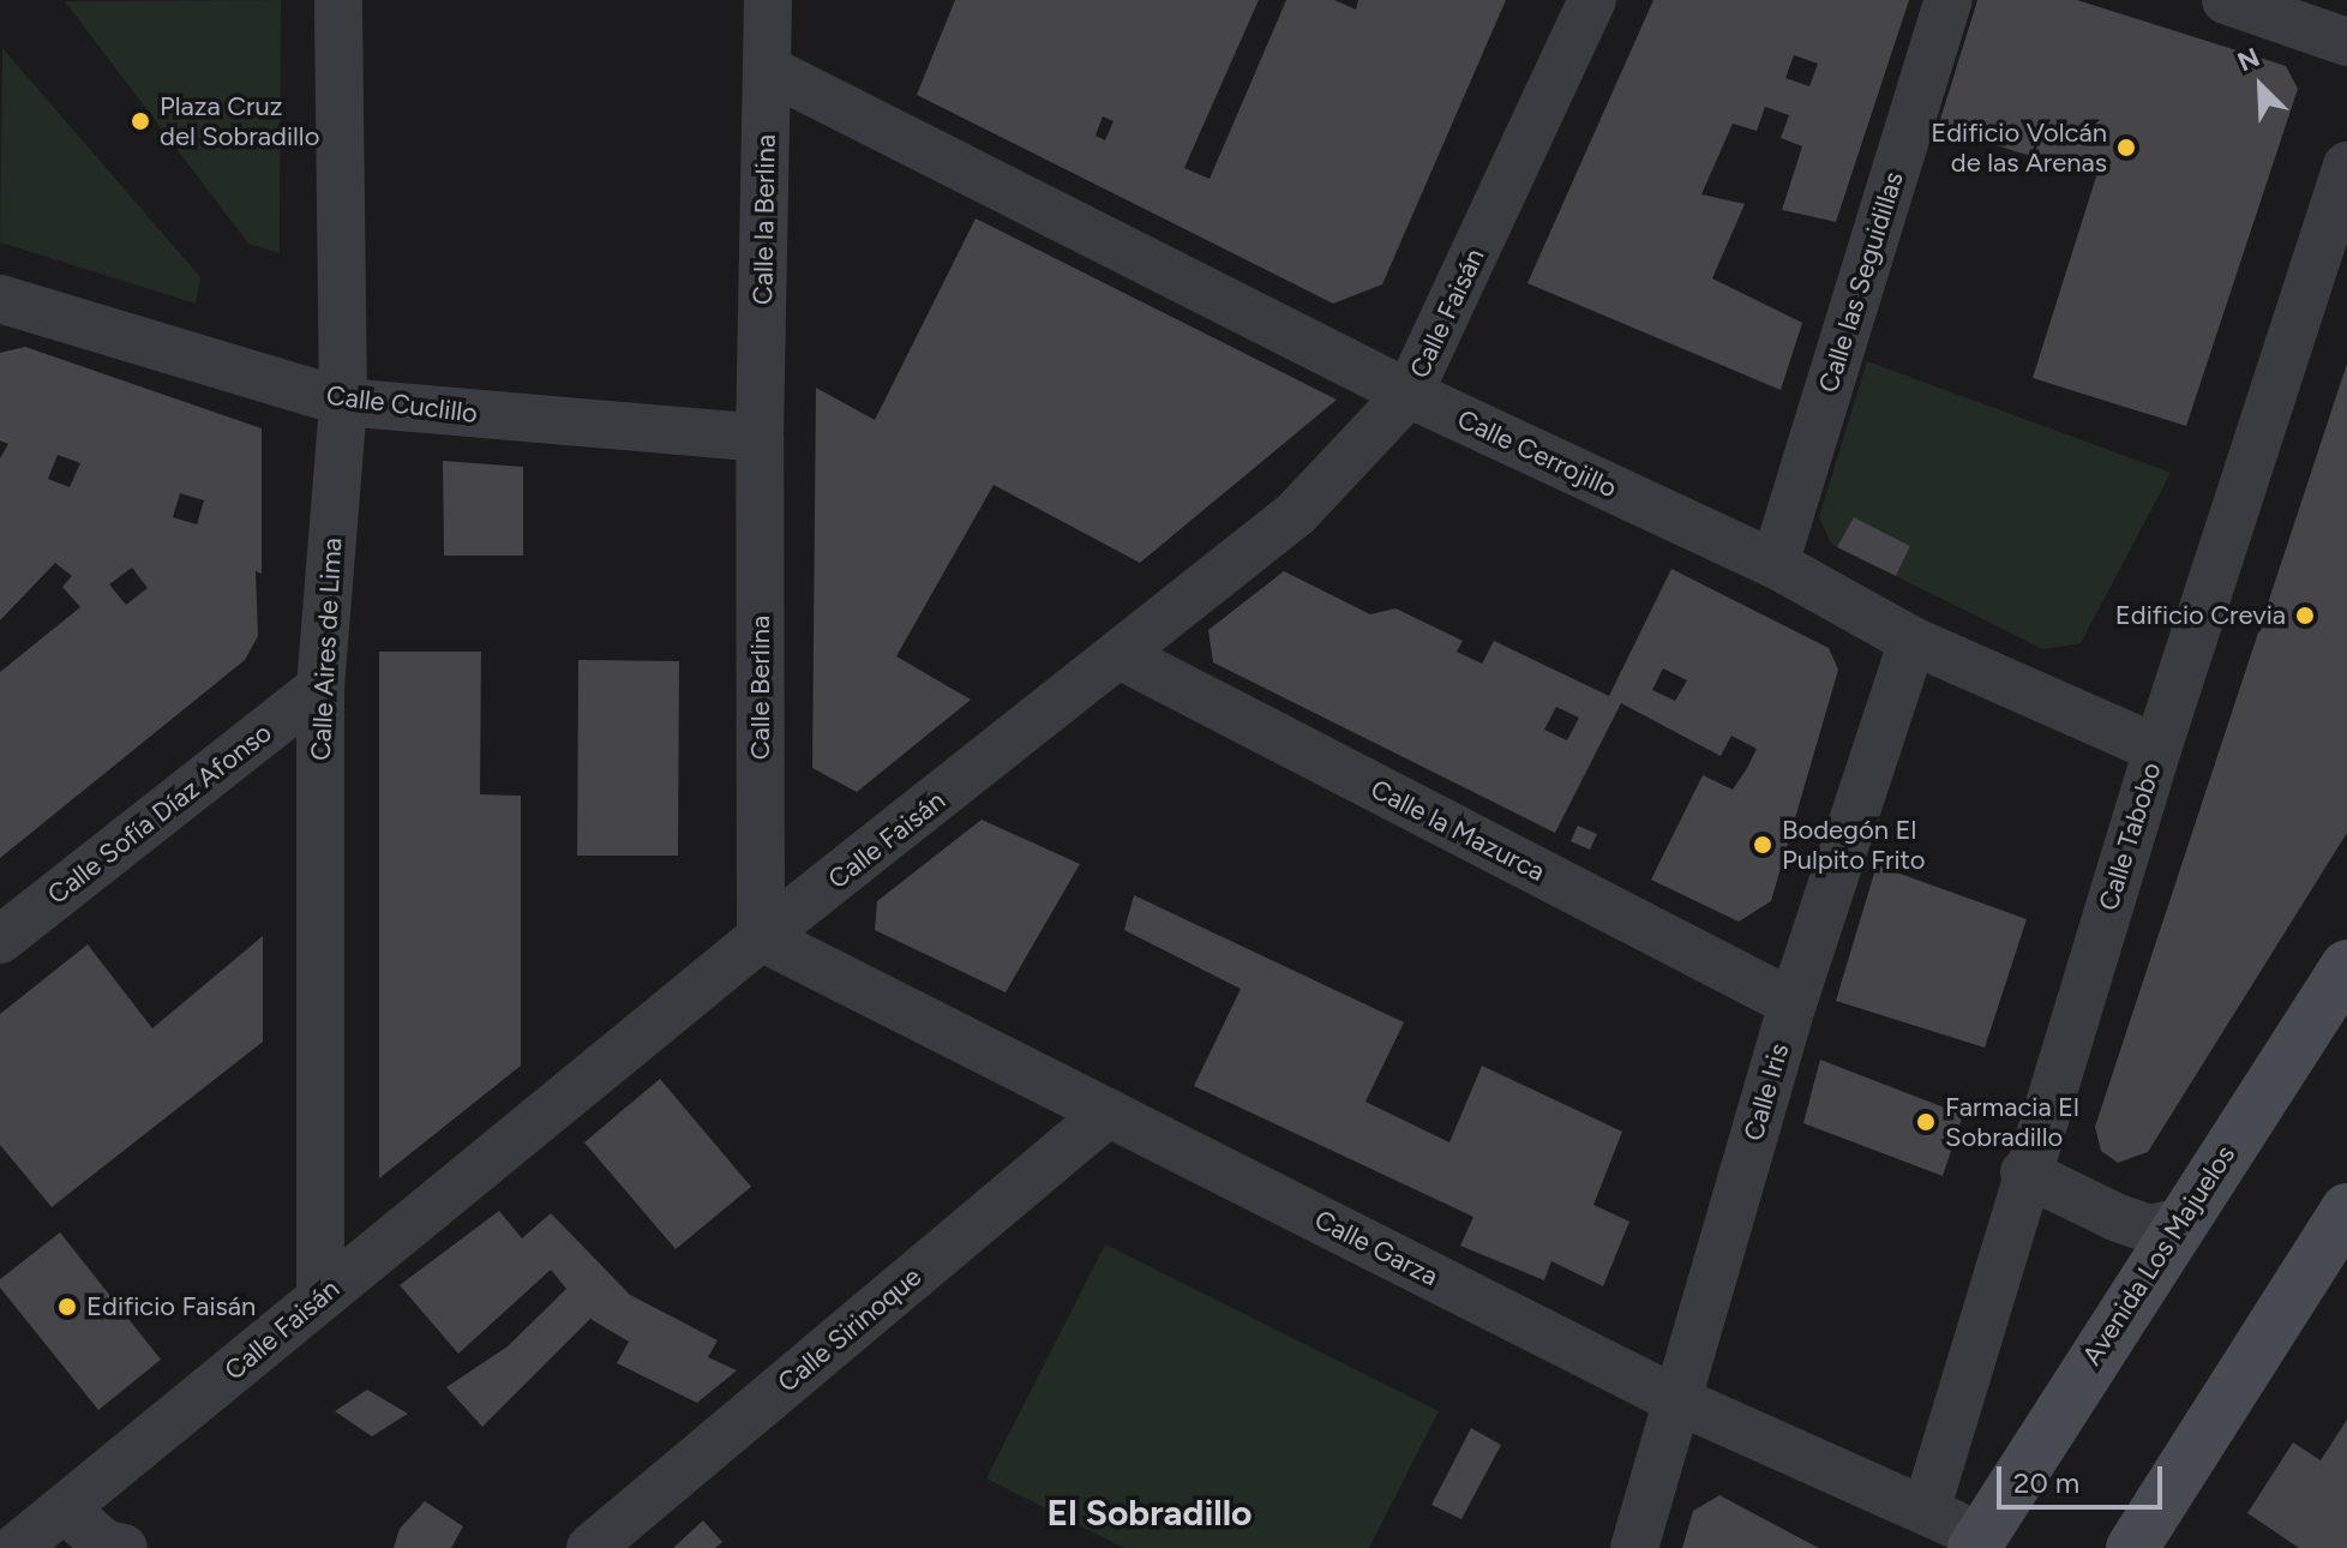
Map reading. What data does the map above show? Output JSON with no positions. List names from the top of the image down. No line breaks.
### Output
{"streets":{"street":["Calle la Berlina","Calle las Seguidillas","Calle Faisán","Calle Cuclillo","Calle Cerrojillo","Calle Aires de Lima","Calle Berlina","Calle Sofía Díaz Afonso","Calle la Mazurca","Calle Tabobo","Calle Iris","Calle Garza","Avenida Los Majuelos","Calle Sirinoque"]},"crossings":[["Calle la Berlina","Calle Cuclillo"],["Calle la Berlina","Calle Cerrojillo"],["Calle la Berlina","Calle Berlina"],["Calle las Seguidillas","Calle Cerrojillo"],["Calle Faisán","Calle Cerrojillo"],["Calle Faisán","Calle Aires de Lima"],["Calle Faisán","Calle Berlina"],["Calle Faisán","Calle la Mazurca"],["Calle Faisán","Calle Garza"],["Calle Cuclillo","Calle Aires de Lima"],["Calle Cuclillo","Calle Berlina"],["Calle Cerrojillo","Calle Tabobo"],["Calle Cerrojillo","Calle Iris"],["Calle Aires de Lima","Calle Sofía Díaz Afonso"],["Calle Berlina","Calle Garza"],["Calle la Mazurca","Calle Iris"],["Calle Tabobo","Calle Garza"],["Calle Iris","Calle Garza"],["Calle Garza","Avenida Los Majuelos"],["Calle Garza","Calle Sirinoque"]],"districts":["El Sobradillo"],"places":["Plaza Cruz del Sobradillo","Edificio Volcán de las Arenas","Edificio Crevia","Bodegón El Pulpito Frito","Farmacia El Sobradillo","Edificio Faisán"],"scale_bar":"20 m","north":"top left"}
